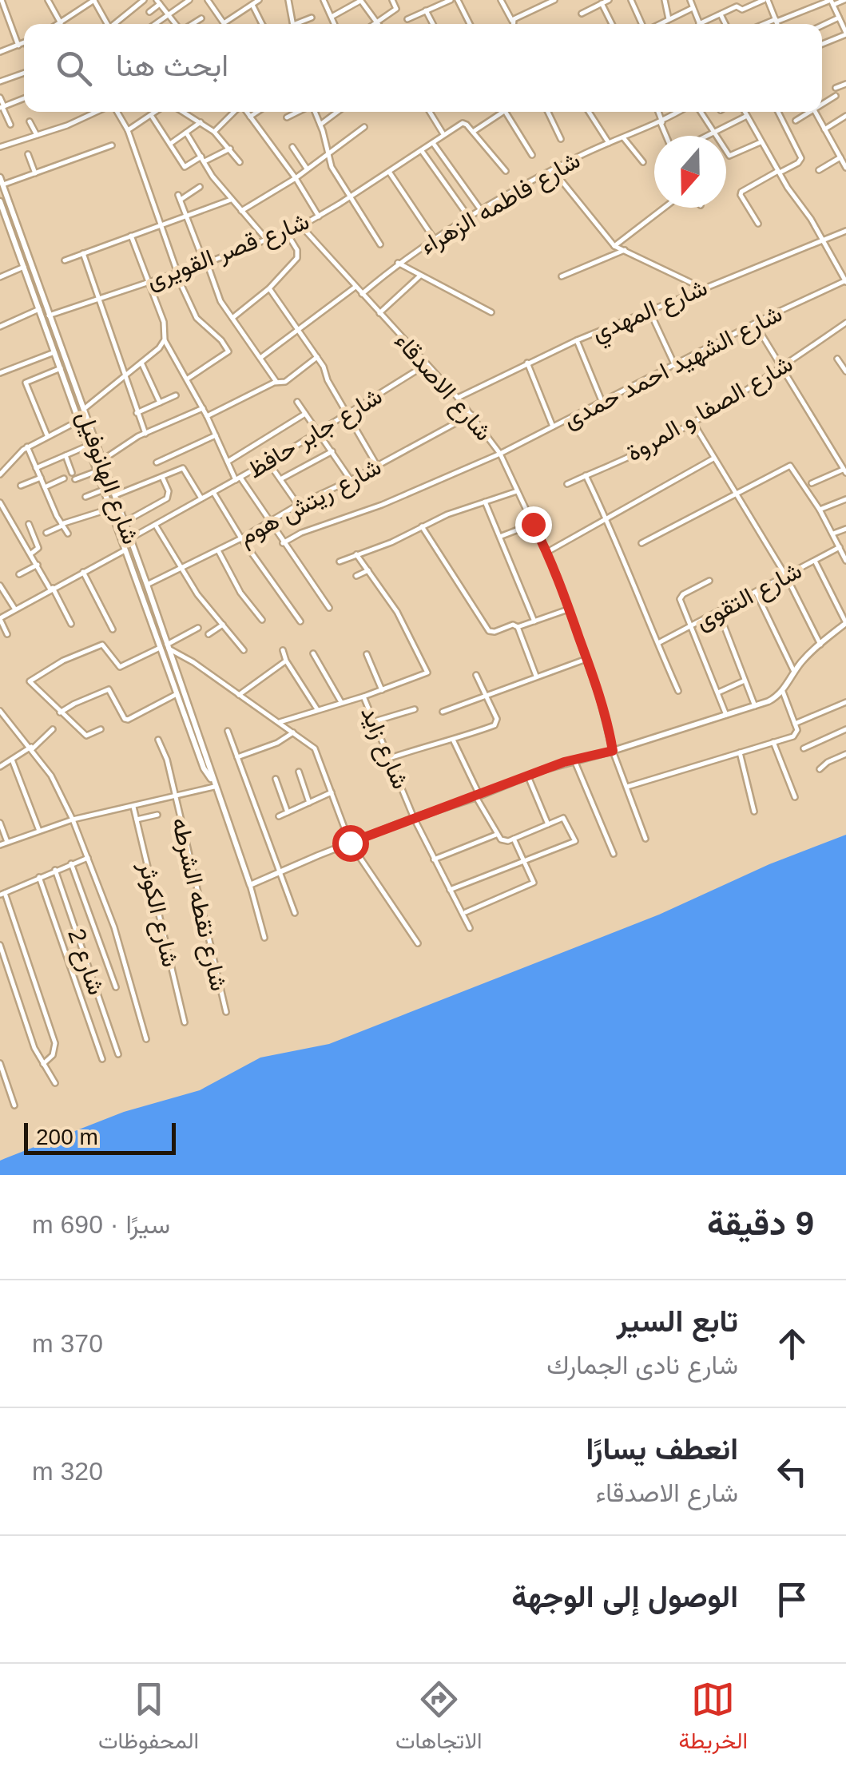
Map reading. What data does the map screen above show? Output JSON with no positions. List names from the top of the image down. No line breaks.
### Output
{"streets":{"street":["شارع فاطمه الزهراء","شارع قصر القويرى","شارع المهدي","شارع الشهيد احمد حمدى","شارع الاصدقاء","شارع الصفا و المروة","شارع جابر حافظ","شارع الهانوفيل","شارع ريتش هوم","شارع التقوى","شارع زايد","شارع نقطه الشرطه","شارع الكوثر","شارع 2"]},"crossings":[["شارع فاطمه الزهراء","شارع الاصدقاء"],["شارع قصر القويرى","شارع الاصدقاء"],["شارع قصر القويرى","شارع الهانوفيل"],["شارع المهدي","شارع الاصدقاء"],["شارع الشهيد احمد حمدى","شارع الاصدقاء"],["شارع الاصدقاء","شارع الصفا و المروة"],["شارع الاصدقاء","شارع جابر حافظ"],["شارع الاصدقاء","شارع ريتش هوم"],["شارع جابر حافظ","شارع الهانوفيل"],["شارع الهانوفيل","شارع ريتش هوم"]],"scale_bar":"200 m","north":"bottom","page":{"search":"ابحث هنا","scale":"200 m","heading":["9 دقيقة","سيرًا · 690 m"],"list":[["تابع السير","شارع نادى الجمارك","370 m"],["انعطف يسارًا","شارع الاصدقاء","320 m"],"الوصول إلى الوجهة"],"nav":["الخريطة","الاتجاهات","المحفوظات"]}}
